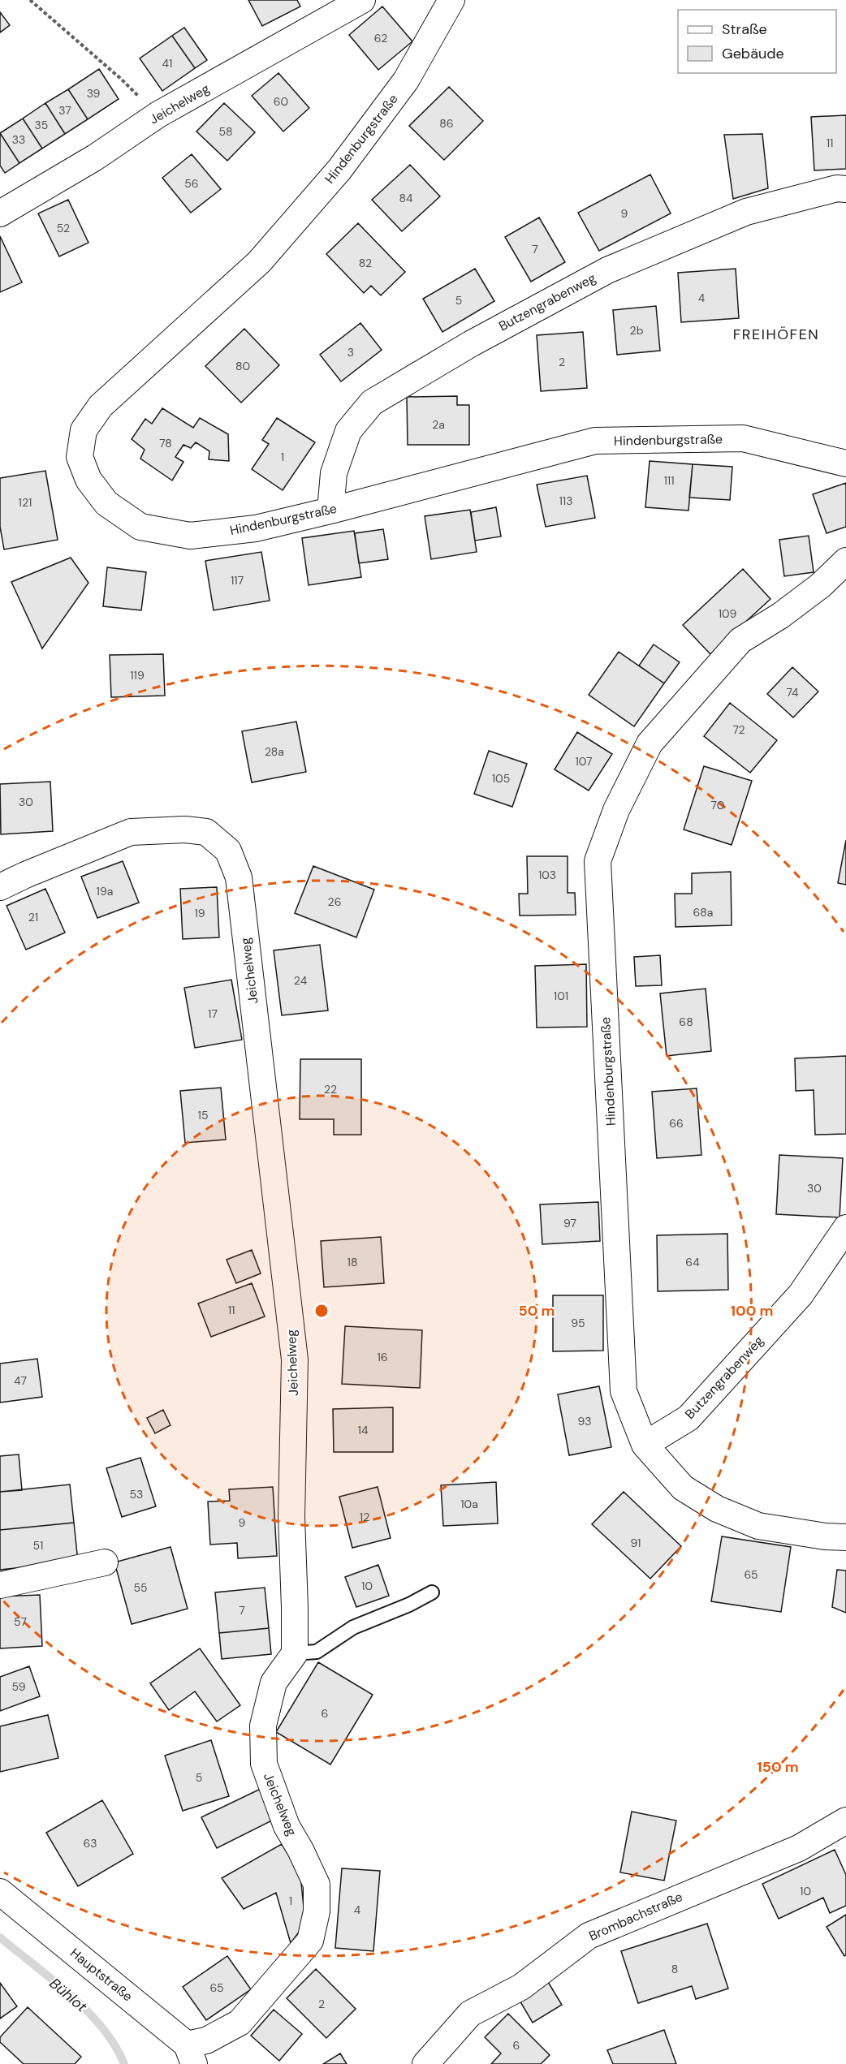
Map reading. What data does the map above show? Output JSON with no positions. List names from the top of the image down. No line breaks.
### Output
{"streets":{"street":["Jeichelweg","Hindenburgstraße","Butzengrabenweg","Brombachstraße","Hauptstraße"]},"crossings":[["Jeichelweg","Hauptstraße"],["Hindenburgstraße","Butzengrabenweg"]],"districts":["FREIHÖFEN"],"water":["Bühlot"],"house_numbers":["62","41","39","60","37","86","35","58","33","11","56","84","9","52","7","82","4","5","2b","3","2","80","2a","78","1","111","113","121","117","109","119","74","72","28a","107","105","30","70","103","19a","26","68a","19","21","24","101","17","68","22","15","66","30","97","18","64","11","95","16","47","93","14","53","10a","12","9","91","51","65","10","55","7","57","59","6","5","63","10","1","4","8","65","2","6"],"legend":["Straße","Gebäude"],"rings":["50 m","100 m","150 m"]}
